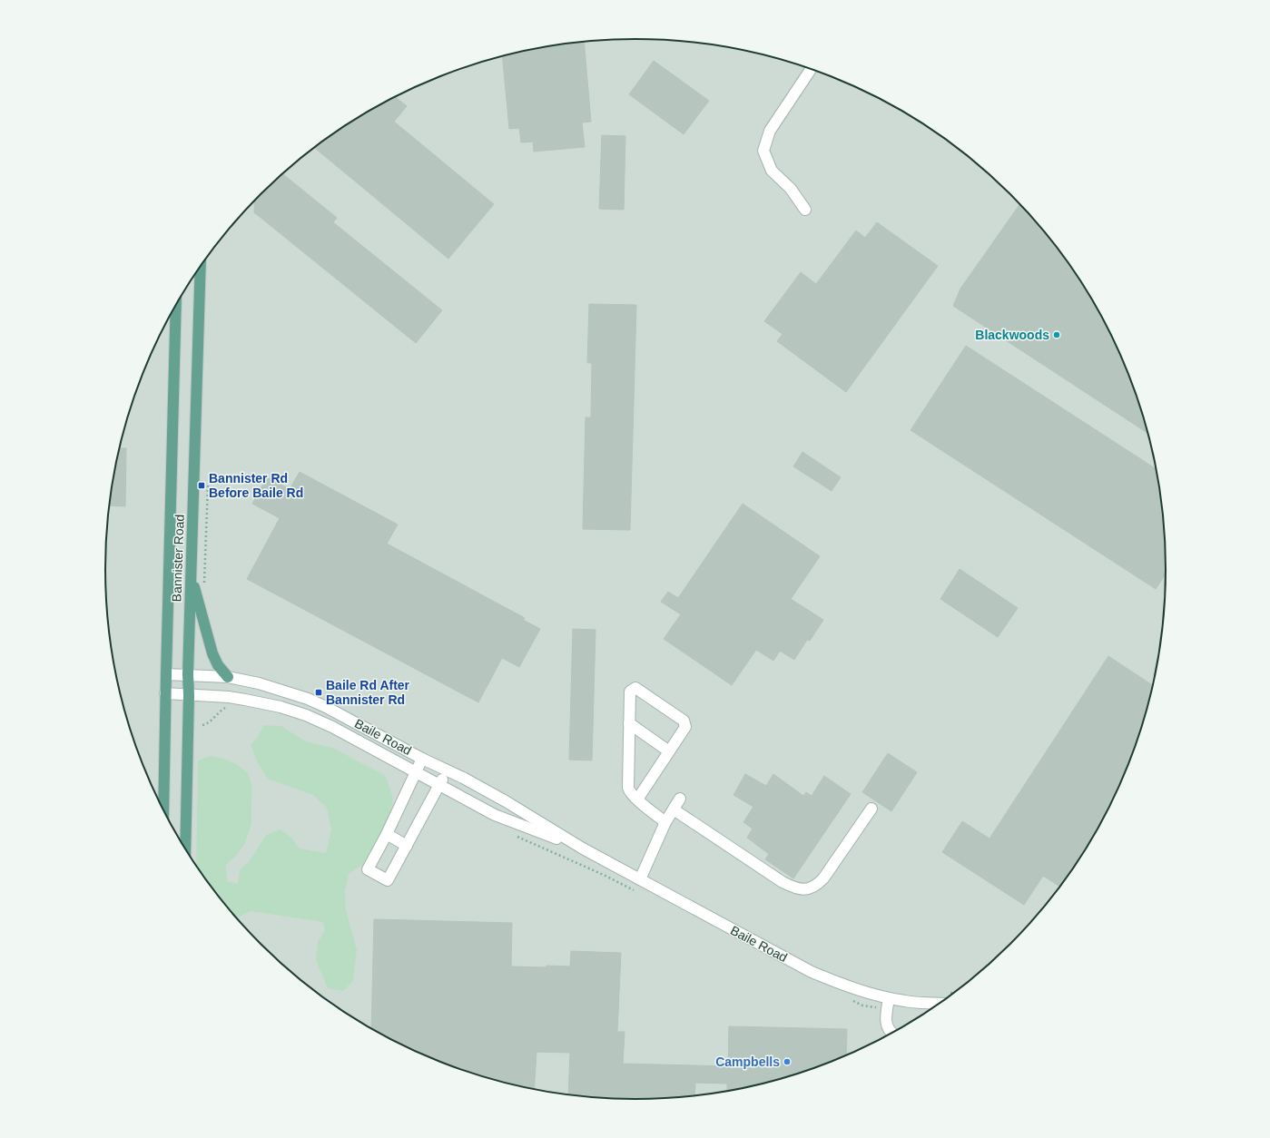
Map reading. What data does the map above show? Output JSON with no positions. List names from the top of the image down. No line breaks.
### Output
{"streets":{"main road":["Bannister Road"],"street":["Baile Road"]},"crossings":[["Bannister Road","Baile Road"]],"places":{"other":["Blackwoods","Campbells"],"transit":["Bannister Rd Before Baile Rd","Baile Rd After Bannister Rd"]}}
